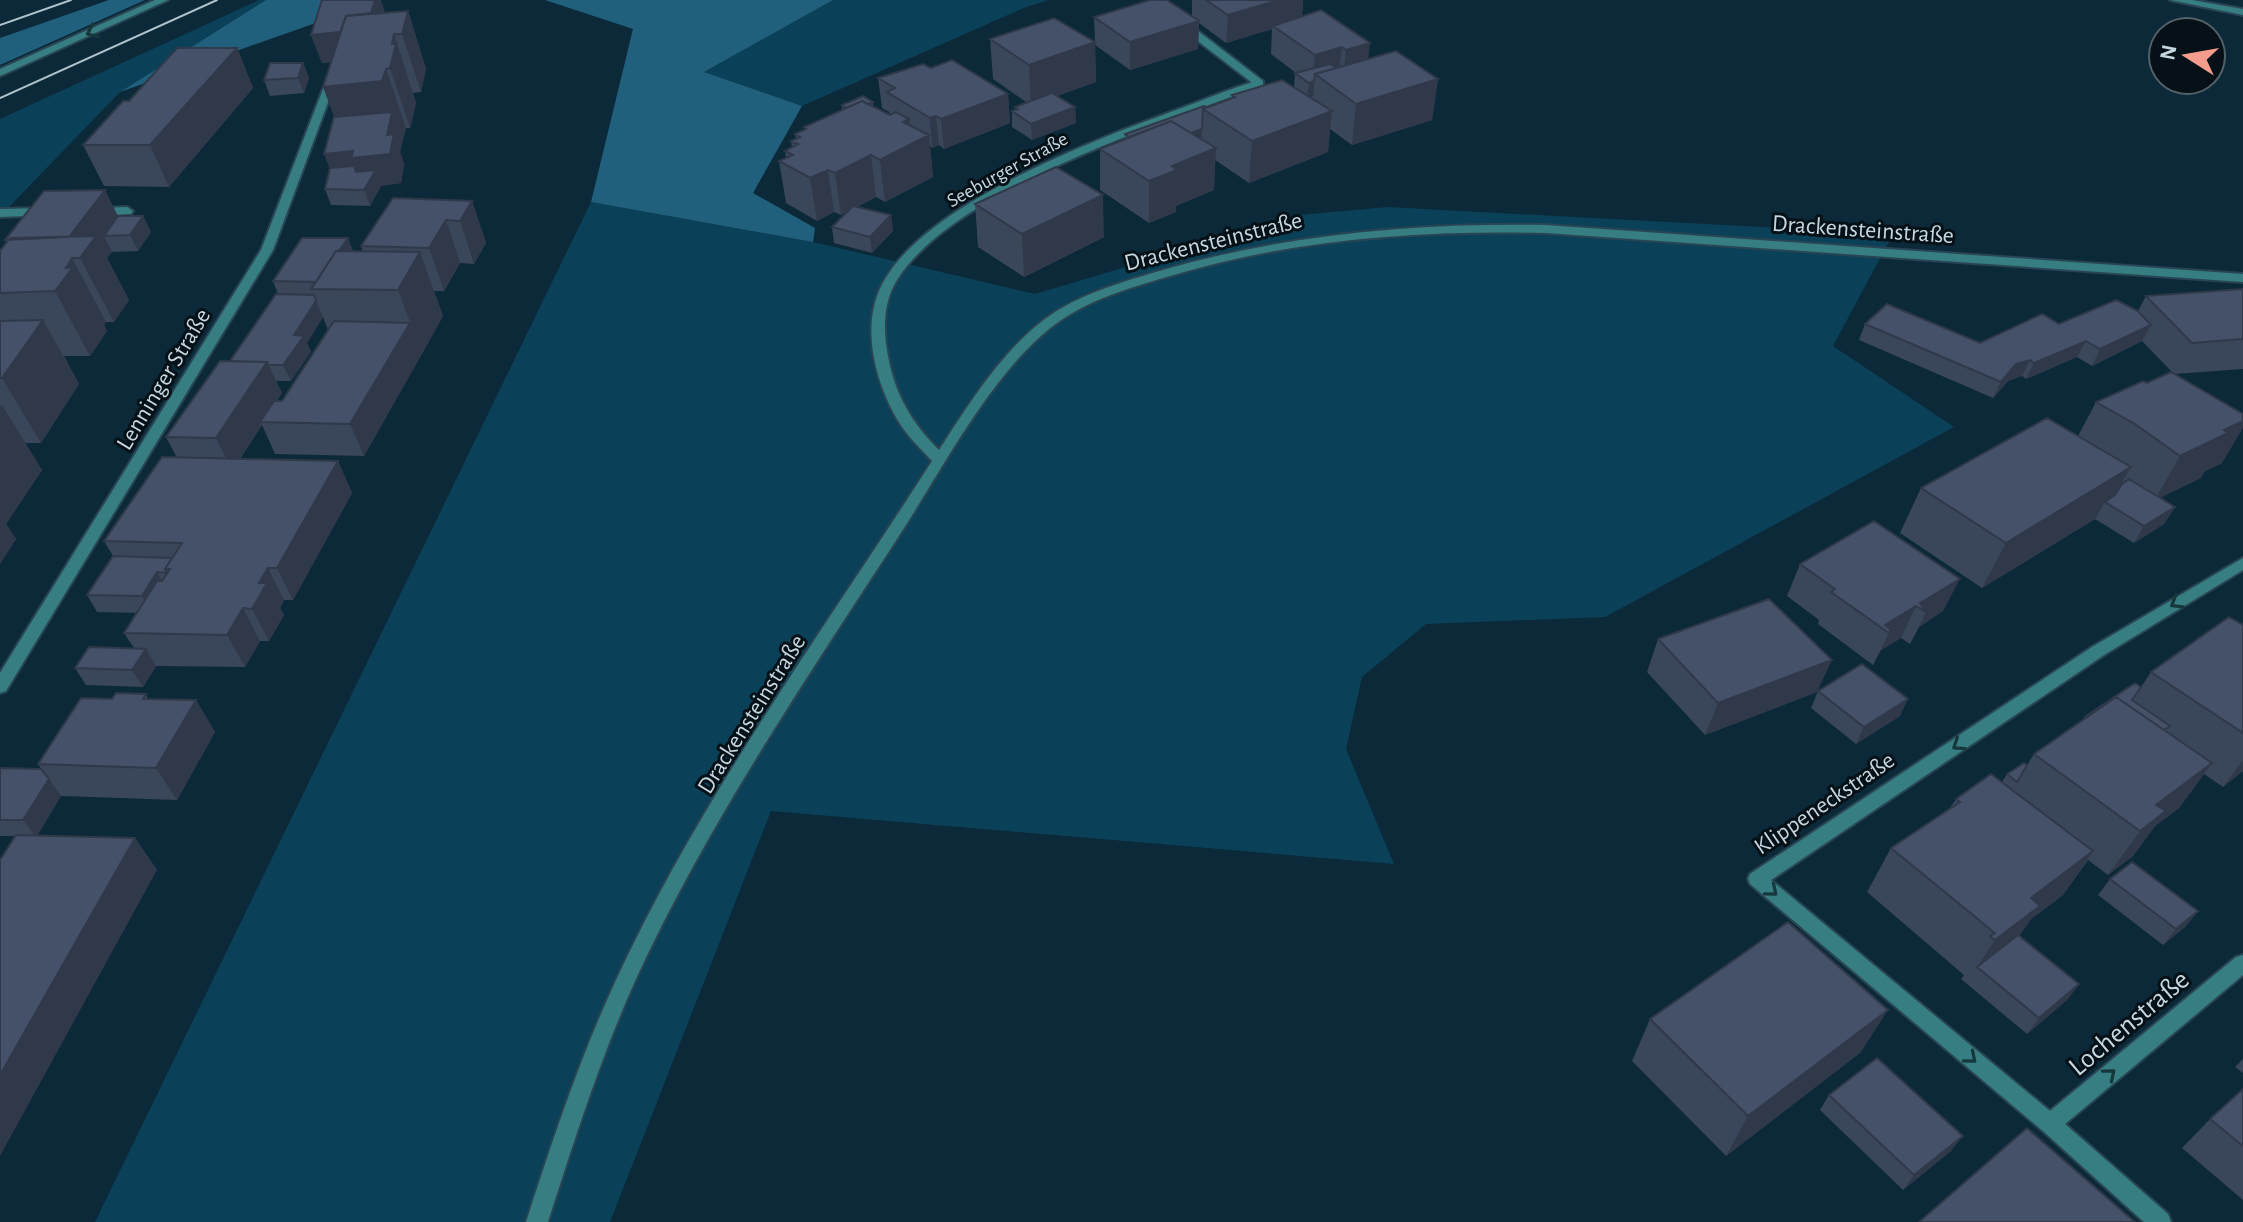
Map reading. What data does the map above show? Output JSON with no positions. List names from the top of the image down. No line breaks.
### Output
{"streets":{"street":["Seeburger Straße","Drackensteinstraße","Lenninger Straße","Klippeneckstraße","Lochenstraße"]},"crossings":[["Seeburger Straße","Drackensteinstraße"],["Klippeneckstraße","Lochenstraße"]],"one_way":["Lochenstraße"],"north":"left"}
